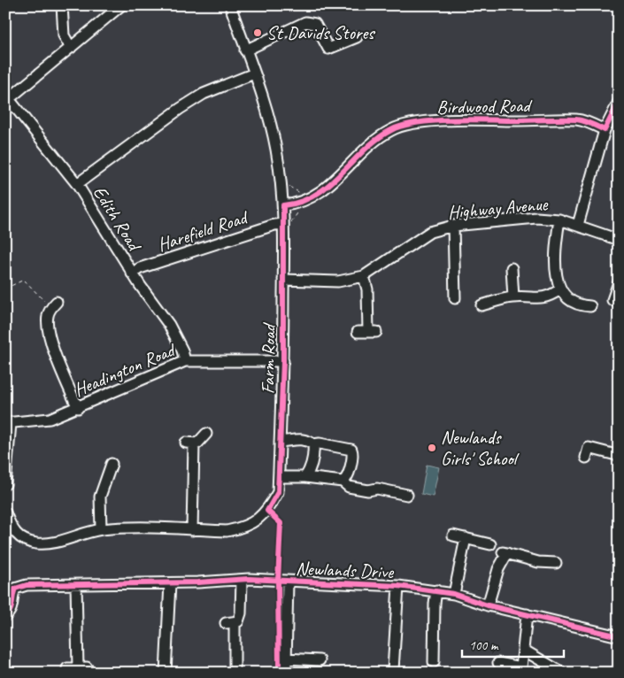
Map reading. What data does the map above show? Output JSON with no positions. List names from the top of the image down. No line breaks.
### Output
{"streets":{"street":["Birdwood Road","Highway Avenue","Edith Road","Harefield Road","Farm Road","Headington Road","Newlands Drive"]},"crossings":[["Birdwood Road","Farm Road"],["Highway Avenue","Farm Road"],["Edith Road","Harefield Road"],["Edith Road","Headington Road"],["Harefield Road","Farm Road"],["Farm Road","Headington Road"]],"places":["St Davids Stores","Newlands Girls' School"],"scale_bar":"100 m"}
